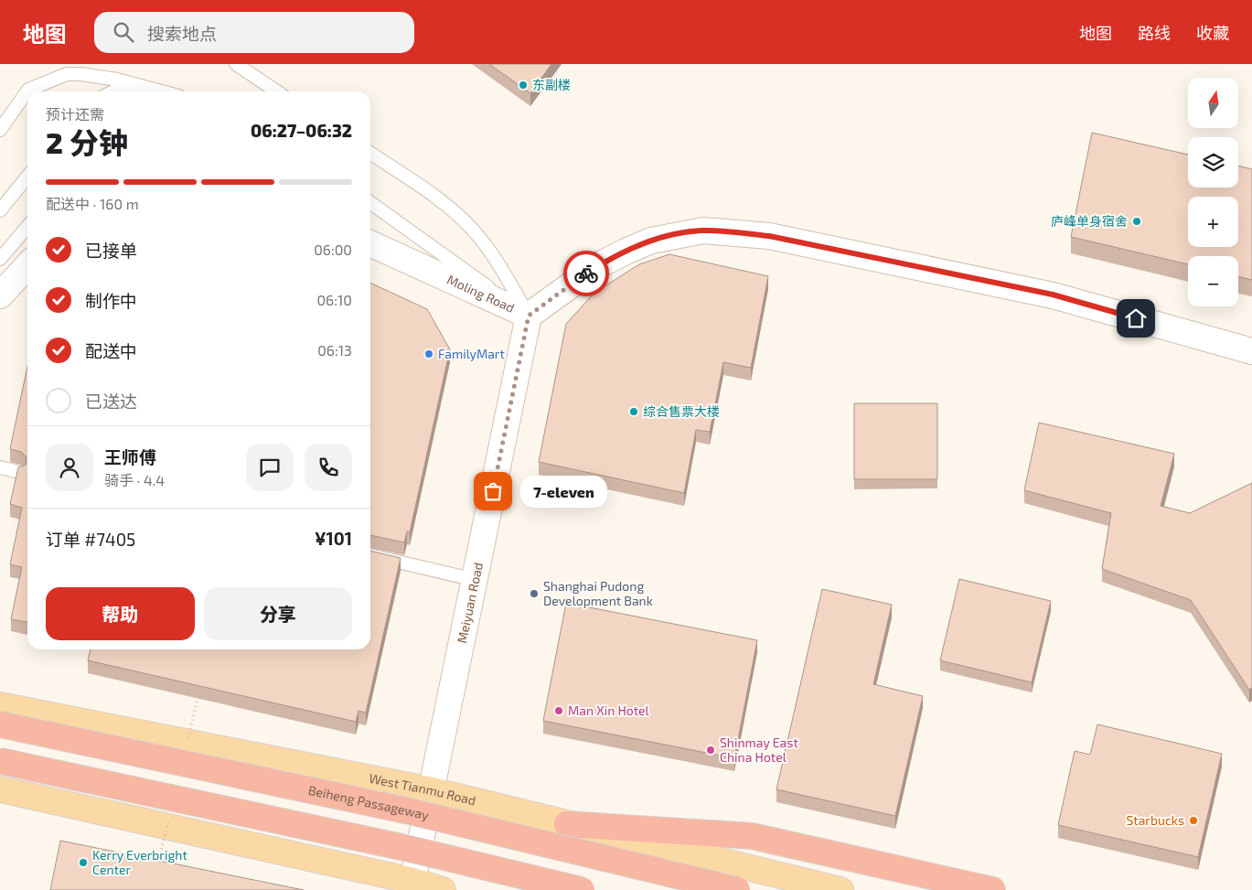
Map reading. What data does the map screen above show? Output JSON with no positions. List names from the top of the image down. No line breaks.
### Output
{"streets":{"highway":["Beiheng Passageway"],"main road":["West Tianmu Road"],"street":["Moling Road","Meiyuan Road"]},"crossings":[["Moling Road","Meiyuan Road"],["Meiyuan Road","West Tianmu Road"]],"places":["东副楼","庐峰单身宿舍","FamilyMart","综合售票大楼","7-eleven","Shanghai Pudong Development Bank","Man Xin Hotel","Shinmay East China Hotel","Starbucks","Kerry Everbright Center"],"north":"top","page":{"header":"地图","search":"搜索地点","nav":["地图","路线","收藏"],"map_buttons":["+","−"],"heading":["2 分钟","预计还需","06:27–06:32"],"panel":["王师傅","骑手 · 4.4","订单 #7405","¥101"],"bar":"配送中 · 160 m","list":[["已接单","06:00"],["制作中","06:10"],["配送中","06:13"],"已送达"],"bubble":"7-eleven","buttons":["帮助","分享"]}}
